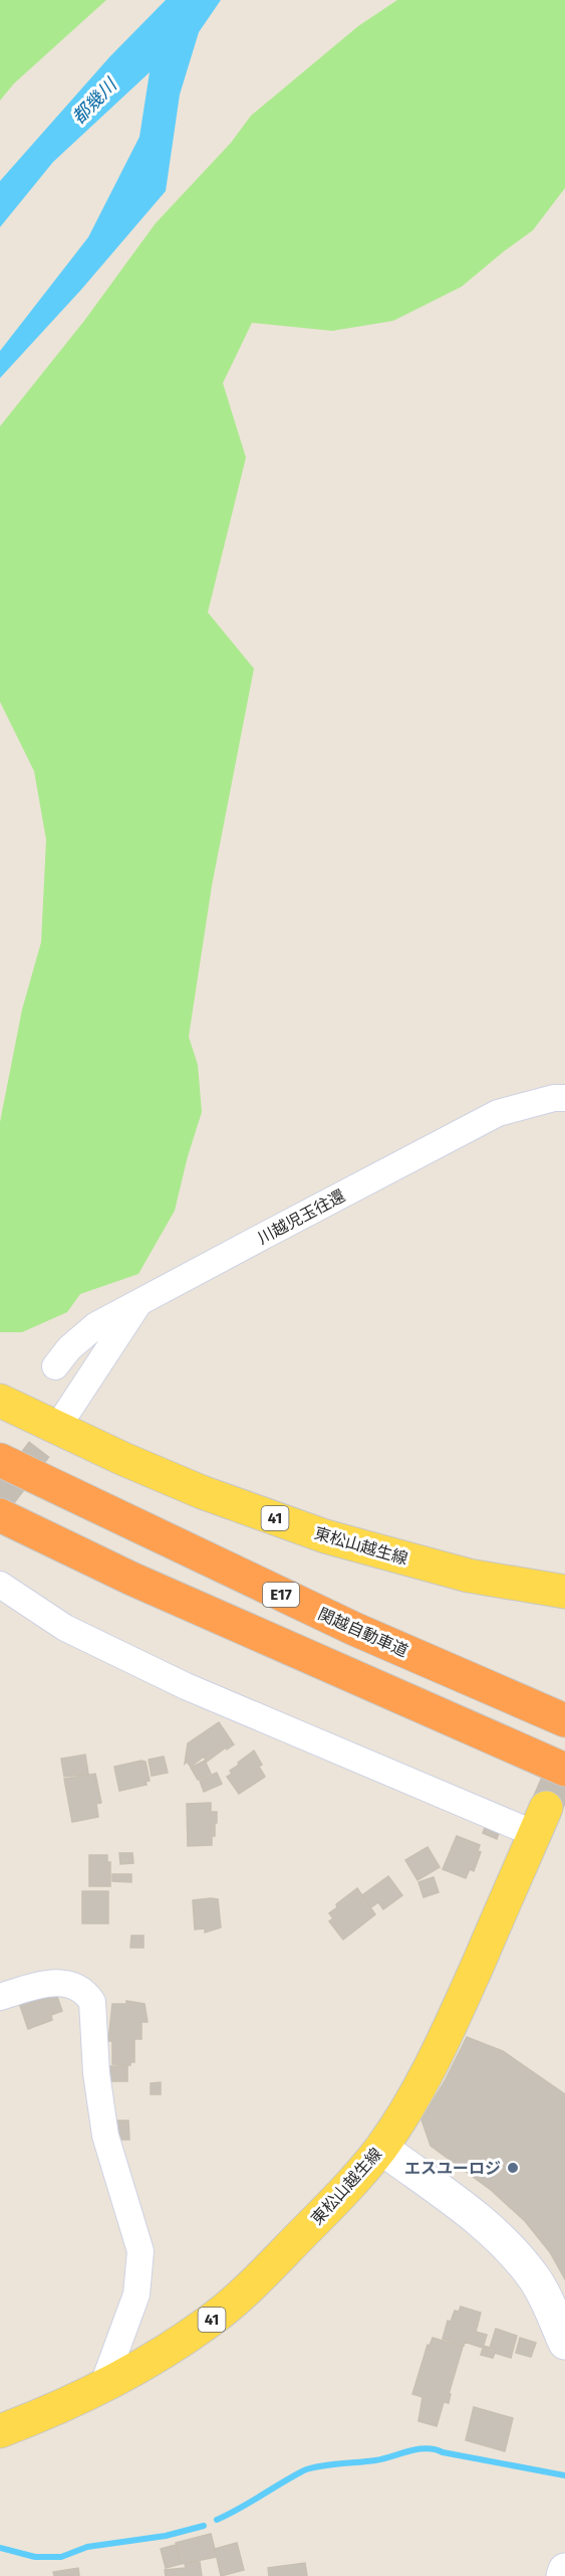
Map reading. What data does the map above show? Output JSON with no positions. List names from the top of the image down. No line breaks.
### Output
{"streets":{"highway":["E17","関越自動車道"],"main road":["41","東松山越生線"],"street":["川越児玉往還"]},"water":["都幾川"],"places":["エスユーロジ"]}
